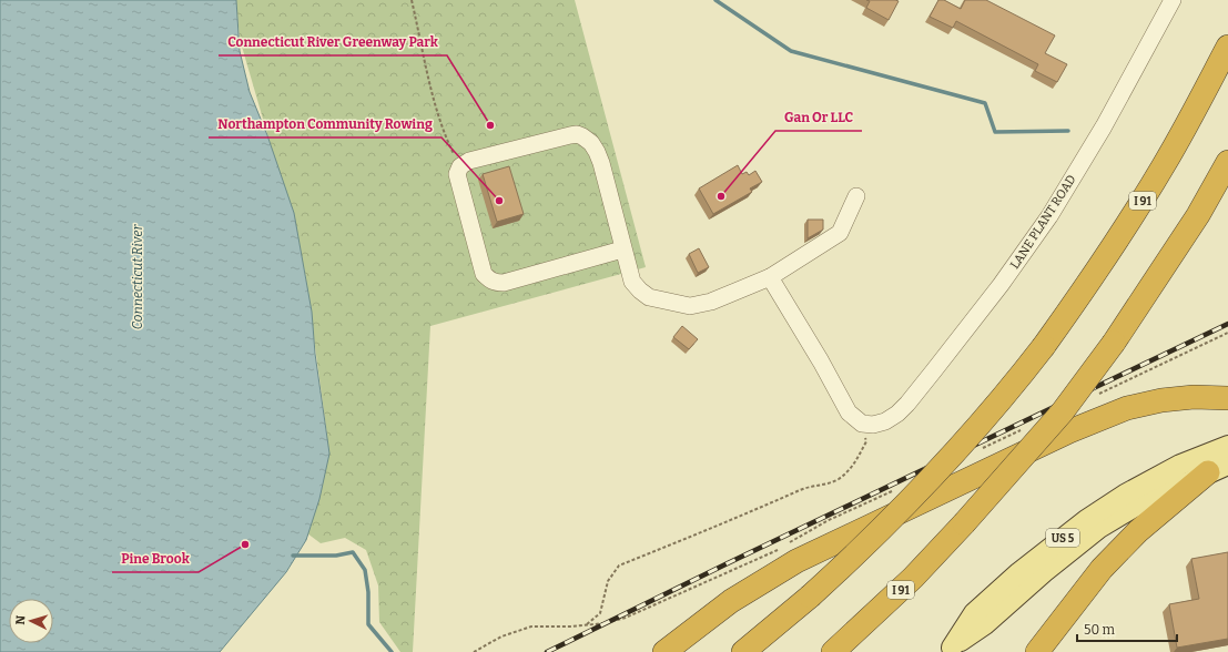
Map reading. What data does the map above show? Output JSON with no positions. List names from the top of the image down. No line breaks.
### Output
{"streets":{"highway":["I 91"],"main road":["US 5"],"street":["LANE PLANT ROAD"]},"water":["Connecticut River"],"places":["Connecticut River Greenway Park","Gan Or LLC","Northampton Community Rowing","Pine Brook"],"scale_bar":"50 m","north":"left"}
